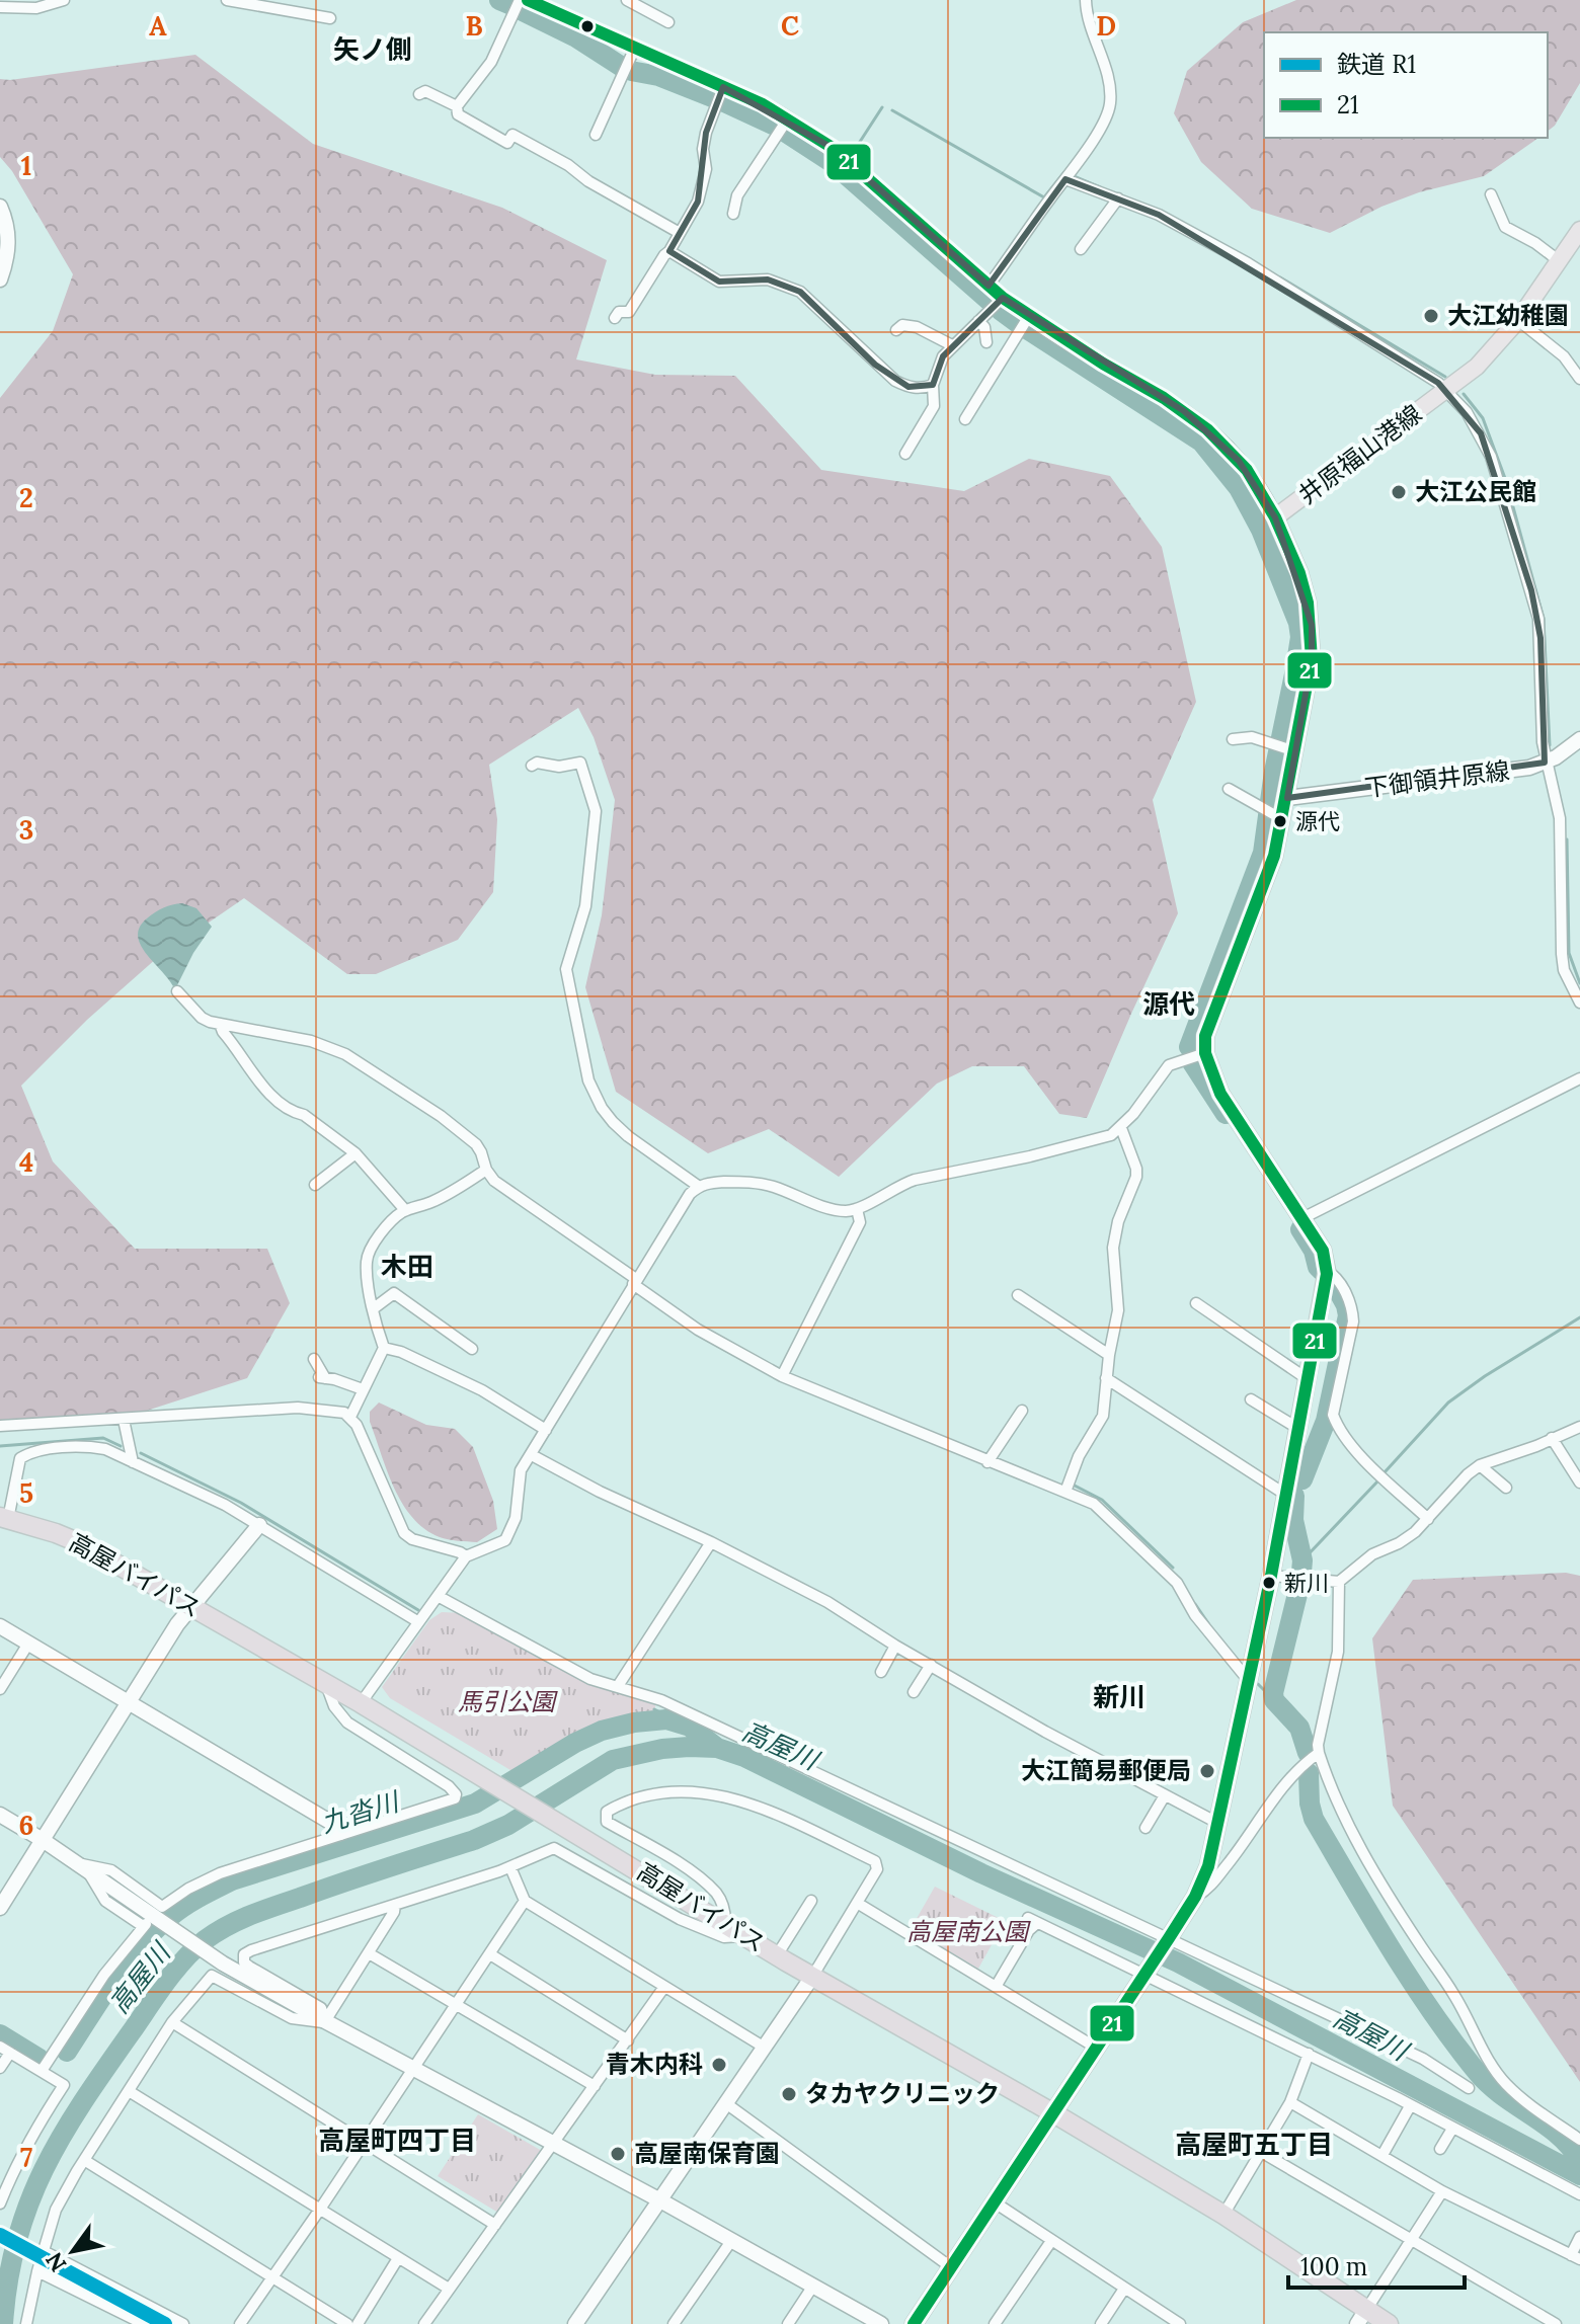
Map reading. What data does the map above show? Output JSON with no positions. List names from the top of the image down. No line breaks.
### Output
{"streets":{"highway":["高屋バイパス"],"main road":["井原福山港線"],"street":["下御領井原線"]},"crossings":[["井原福山港線","下御領井原線"]],"districts":["矢ノ側","源代","木田","新川","高屋町四丁目","高屋町五丁目"],"water":["高屋川","九沓川"],"parks":["馬引公園","高屋南公園"],"places":["大江幼稚園","大江公民館","源代","新川","大江簡易郵便局","青木内科","タカヤクリニック","高屋南保育園"],"lines":["transit line 21","rail line R1"],"legend":["鉄道 R1","21"],"scale_bar":"100 m","north":"bottom left","grid":{"columns":["A","B","C","D"],"rows":["1","2","3","4","5","6","7"]}}
